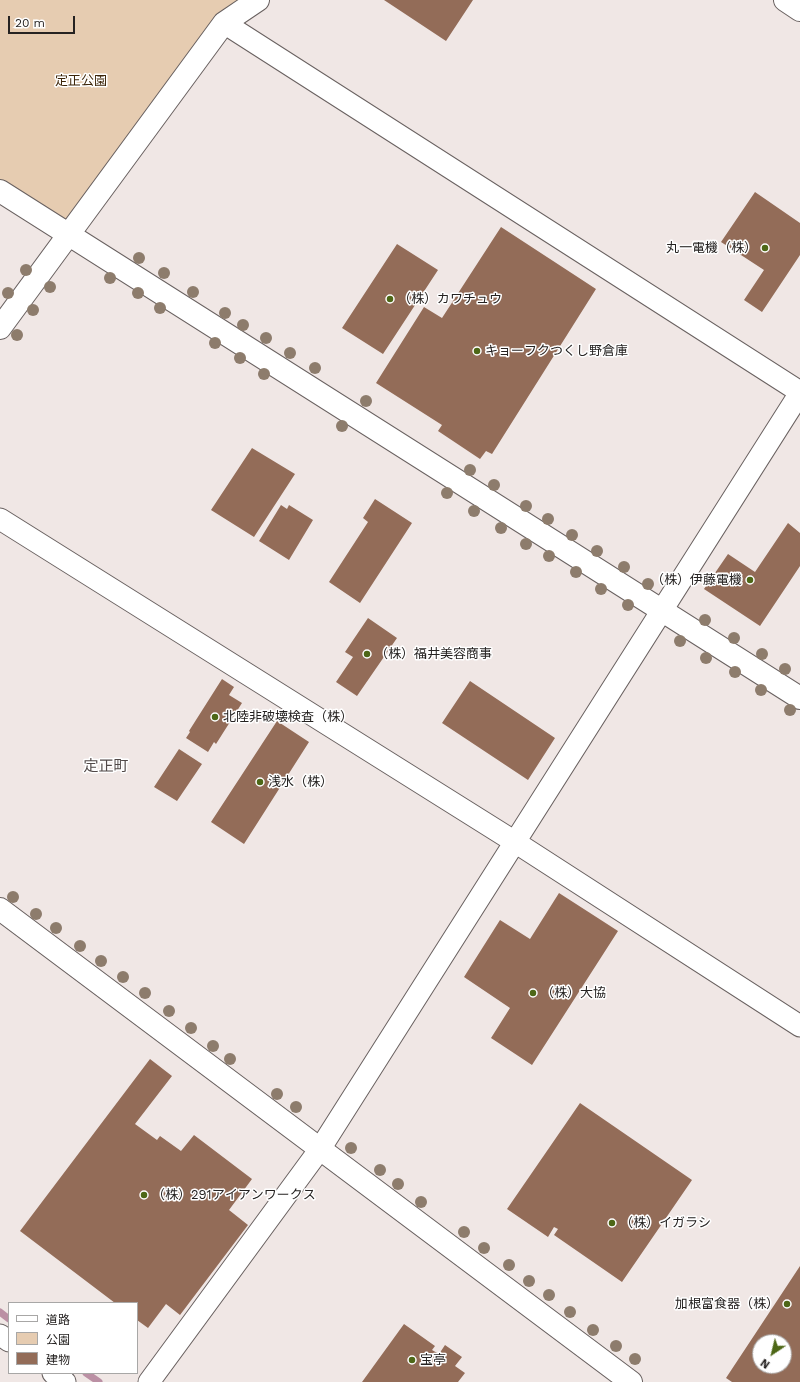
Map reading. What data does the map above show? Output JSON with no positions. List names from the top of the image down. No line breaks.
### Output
{"districts":["定正町"],"parks":["定正公園"],"places":["丸一電機（株）","（株）カワチュウ","キョーフクつくし野倉庫","（株）伊藤電機","（株）福井美容商事","北陸非破壊検査（株）","浅水（株）","（株）大協","（株）291アイアンワークス","（株）イガラシ","加根富食器（株）","宝亭"],"legend":["道路","公園","建物"],"scale_bar":"20 m","north":"bottom left"}
